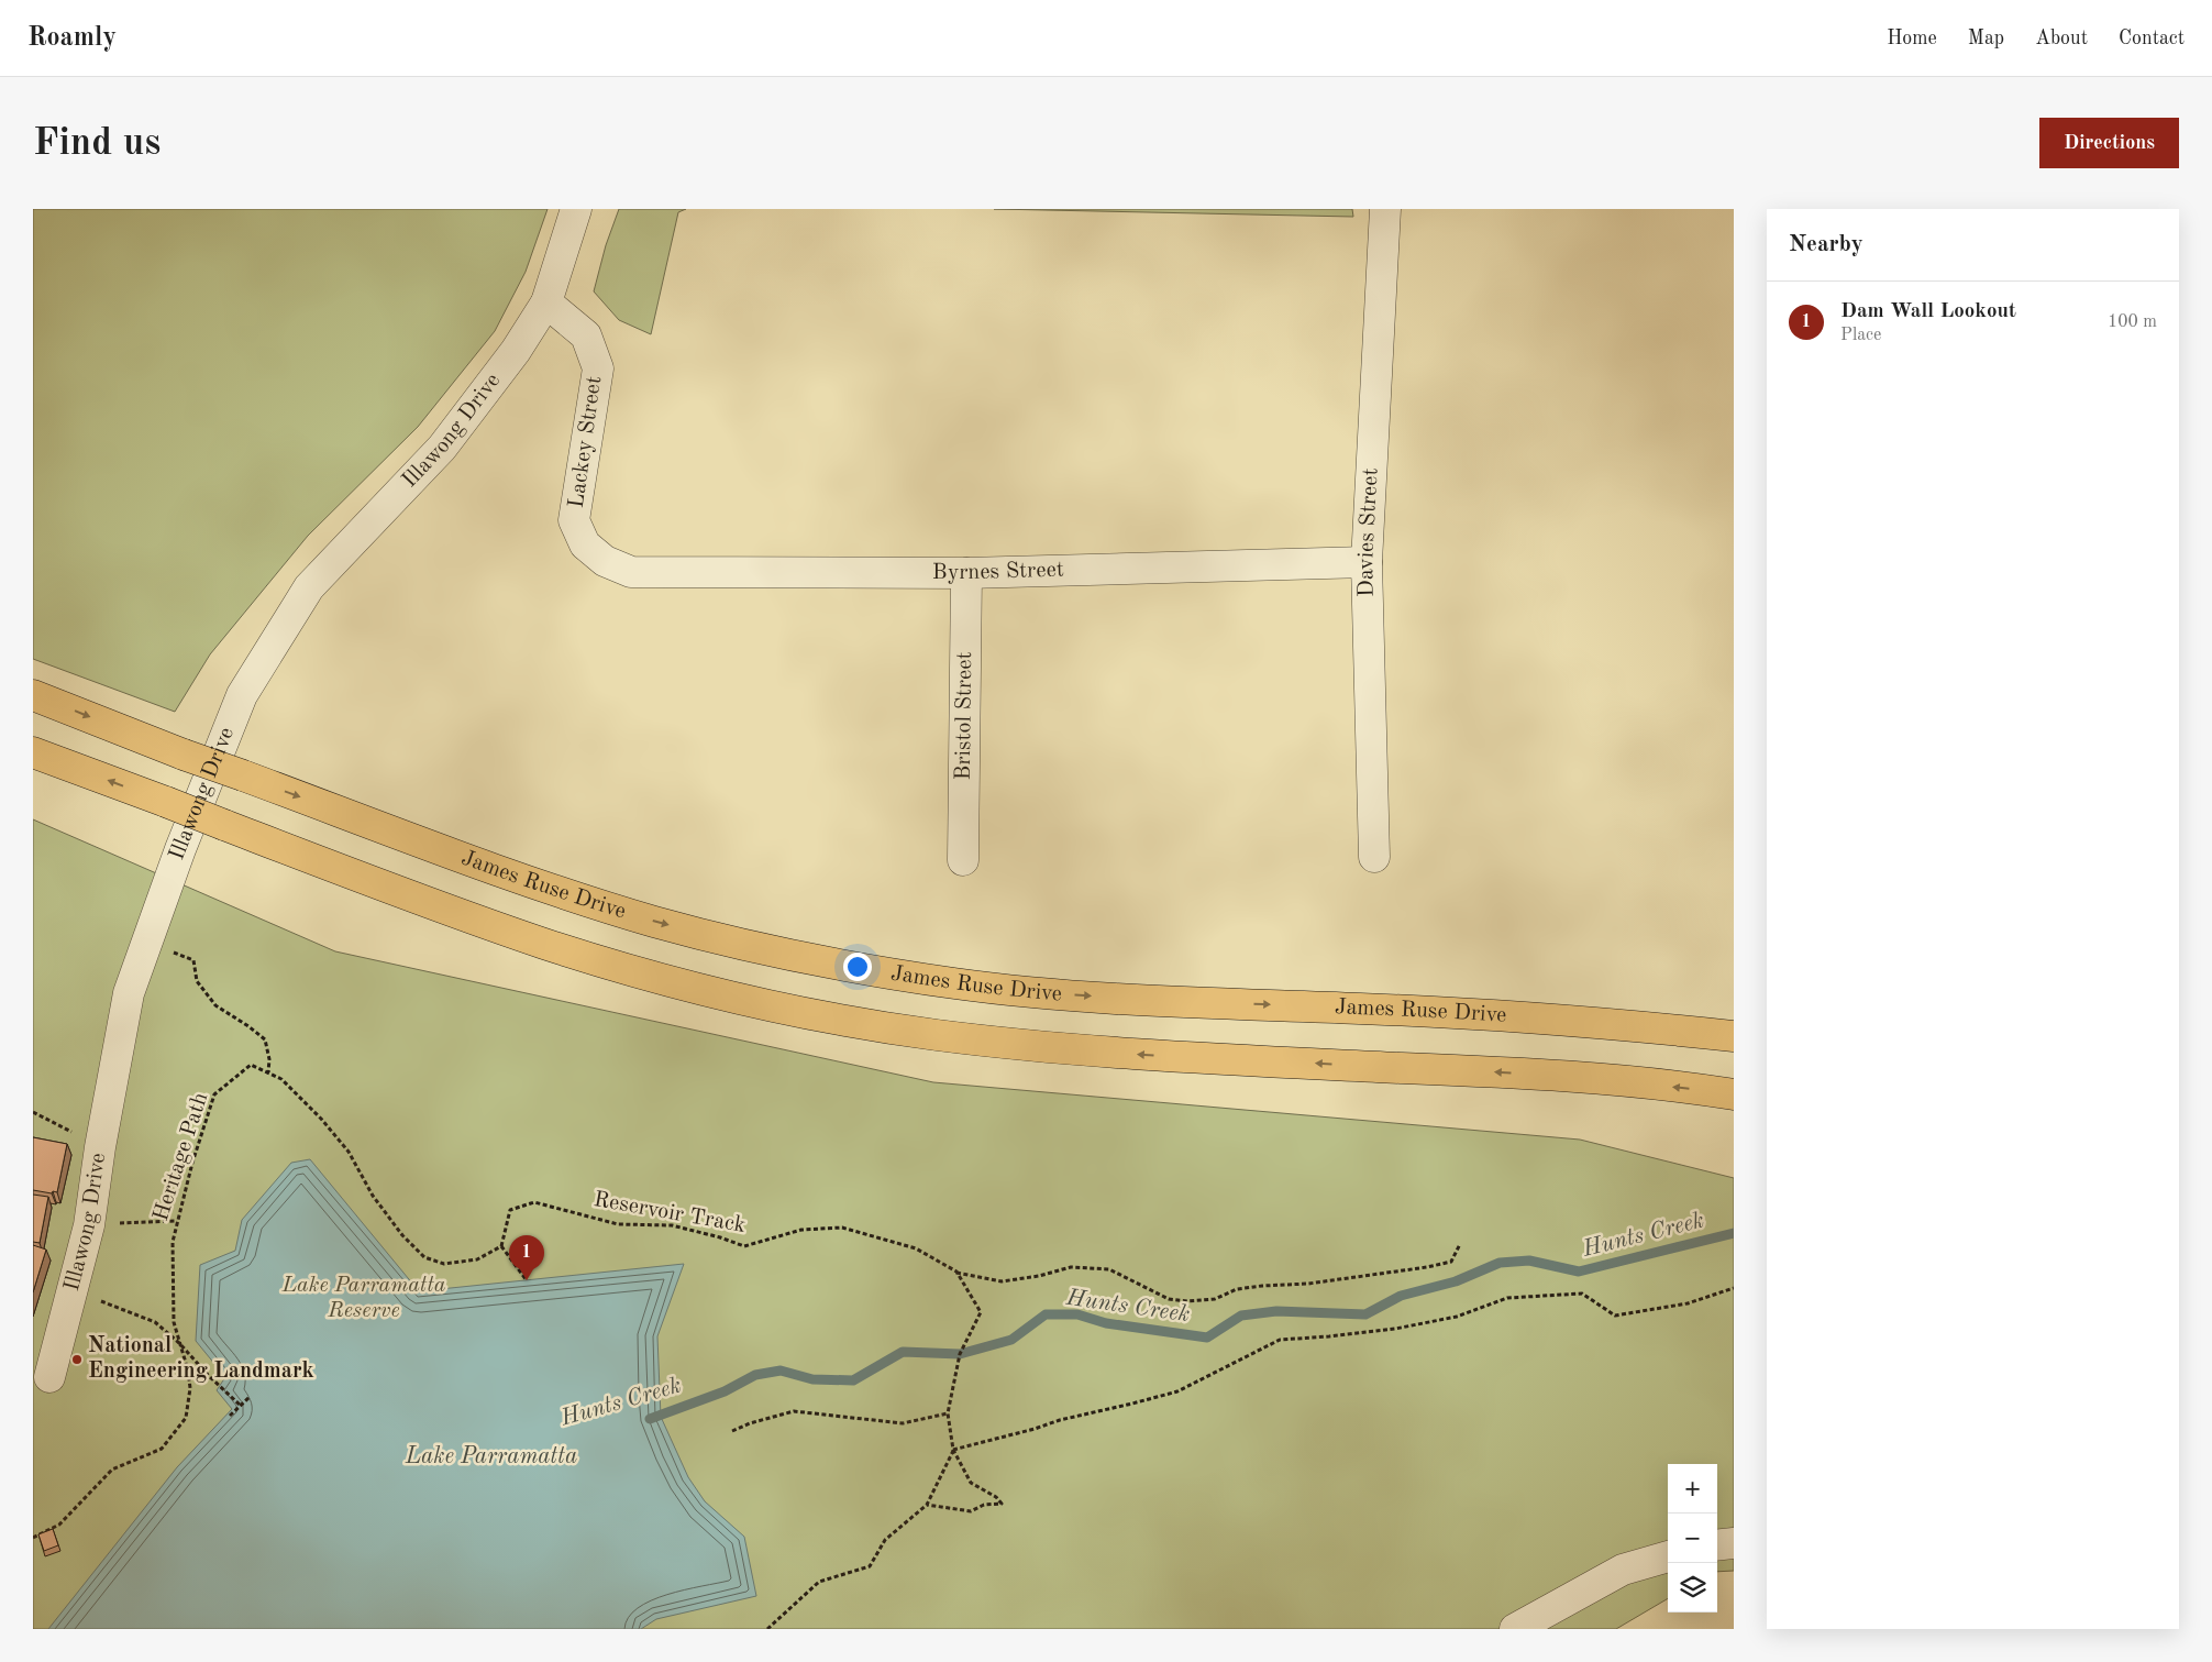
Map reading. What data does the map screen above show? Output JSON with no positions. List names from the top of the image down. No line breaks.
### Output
{"streets":{"highway":["James Ruse Drive"],"street":["Illawong Drive","Lackey Street","Davies Street","Byrnes Street","Bristol Street"],"path":["Heritage Path","Reservoir Track"]},"crossings":[["Illawong Drive","Lackey Street"],["Lackey Street","Byrnes Street"],["Davies Street","Byrnes Street"],["Byrnes Street","Bristol Street"],["Heritage Path","Reservoir Track"]],"water":["Hunts Creek","Lake Parramatta"],"parks":["Lake Parramatta Reserve"],"places":["National Engineering Landmark"],"page":{"header":"Roamly","nav":["Home","Map","About","Contact"],"buttons":"Directions","title":"Find us","heading":"Nearby","list":[{"mark":"1","name":"Dam Wall Lookout","note":"Place","value":"100 m"}],"pins":"1","map_buttons":["+","−"]}}
